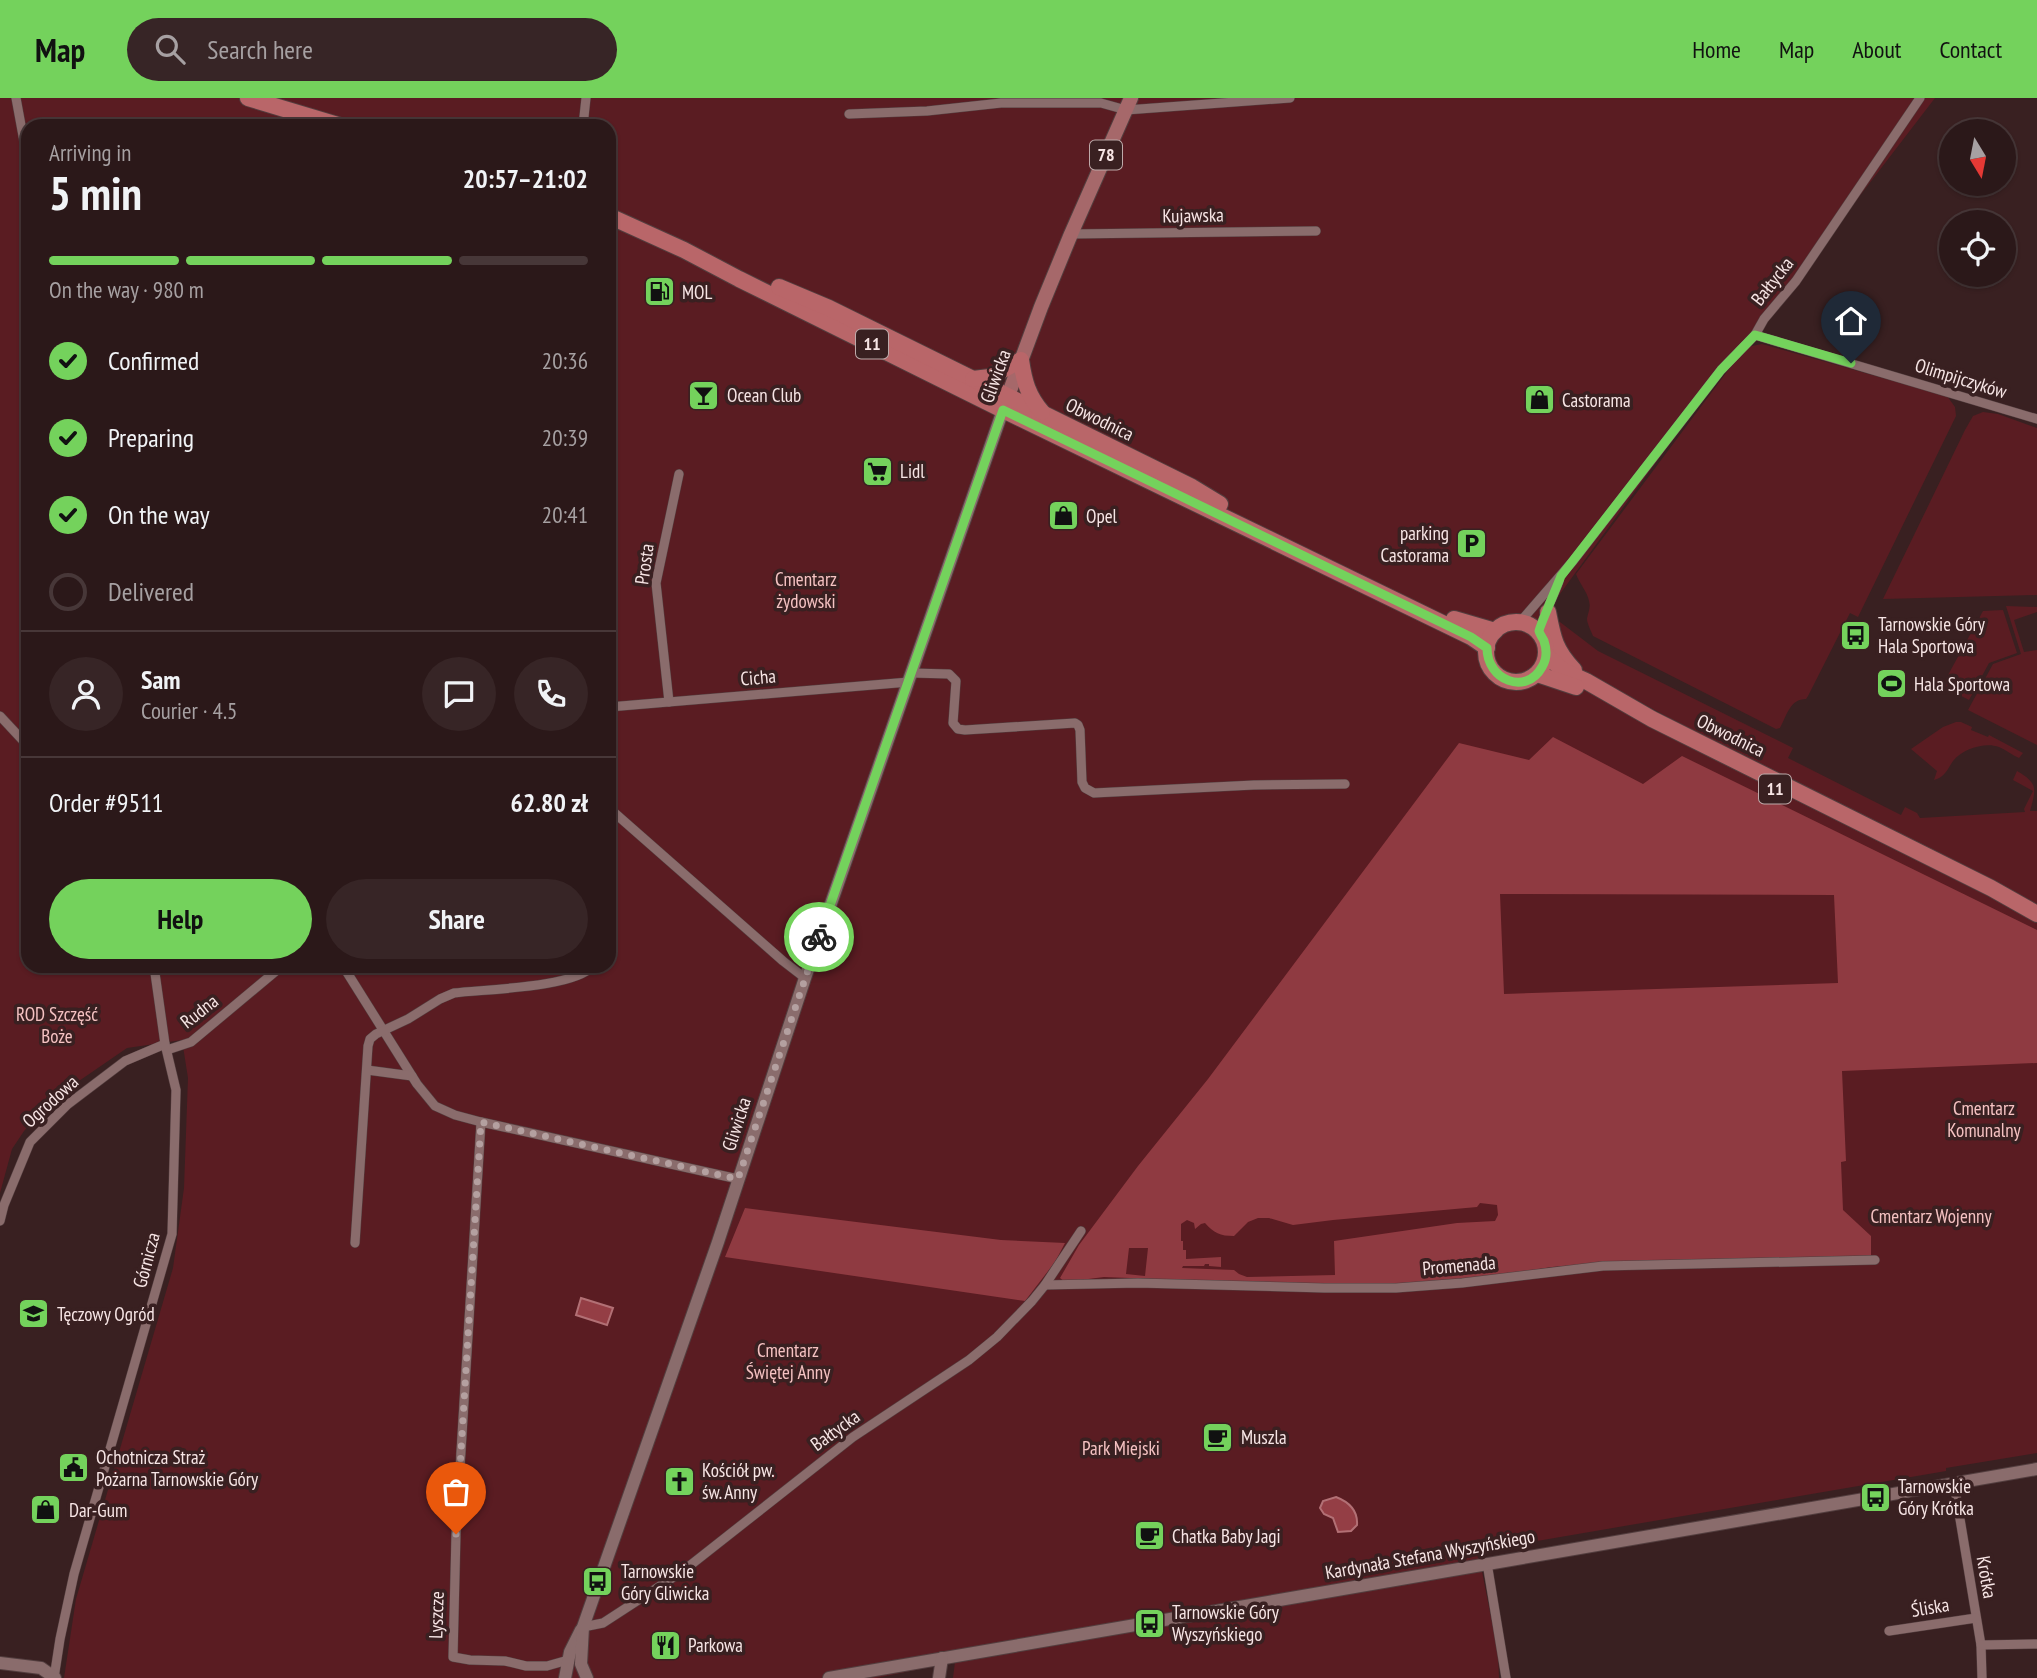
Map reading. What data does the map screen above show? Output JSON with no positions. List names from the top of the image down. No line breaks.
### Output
{"streets":{"highway":["11","Obwodnica"],"main road":["78","Gliwicka"],"street":["Kujawska","Bałtycka","Olimpijczyków","Prosta","Cicha","Rudna","Ogrodowa","Górnicza","Promenada","Kardynała Stefana Wyszyńskiego","Krótka","Śliska","Lyszcze"]},"crossings":[["Kujawska","Gliwicka"],["Bałtycka","Gliwicka"],["Bałtycka","Olimpijczyków"],["Bałtycka","Obwodnica"],["Bałtycka","Promenada"],["Gliwicka","Obwodnica"],["Gliwicka","Cicha"],["Gliwicka","Lyszcze"],["Prosta","Cicha"],["Rudna","Ogrodowa"],["Rudna","Górnicza"],["Ogrodowa","Górnicza"],["Kardynała Stefana Wyszyńskiego","Krótka"],["Krótka","Śliska"]],"parks":["Cmentarz żydowski","ROD Szczęść Boże","Cmentarz Komunalny","Cmentarz Wojenny","Cmentarz Świętej Anny","Park Miejski"],"places":{"fuel station":["MOL"],"bar":["Ocean Club"],"shop":["Castorama","Opel","Dar-Gum"],"supermarket":["Lidl"],"parking":["parking Castorama"],"bus stop":["Tarnowskie Góry Hala Sportowa","Tarnowskie Góry Krótka","Tarnowskie Góry Gliwicka","Tarnowskie Góry Wyszyńskiego"],"sports":["Hala Sportowa"],"school or university":["Tęczowy Ogród"],"cafe":["Muszla","Chatka Baby Jagi"],"public building":["Ochotnicza Straż Pożarna Tarnowskie Góry"],"church":["Kościół pw. św. Anny"],"restaurant":["Parkowa"]},"north":"bottom","page":{"header":"Map","search":"Search here","nav":["Home","Map","About","Contact"],"heading":["5 min","Arriving in","20:57–21:02"],"panel":["Sam","Courier · 4.5","Order #9511","62.80 zł"],"bar":"On the way · 980 m","list":[["Confirmed","20:36"],["Preparing","20:39"],["On the way","20:41"],"Delivered"],"buttons":["Help","Share"]}}
